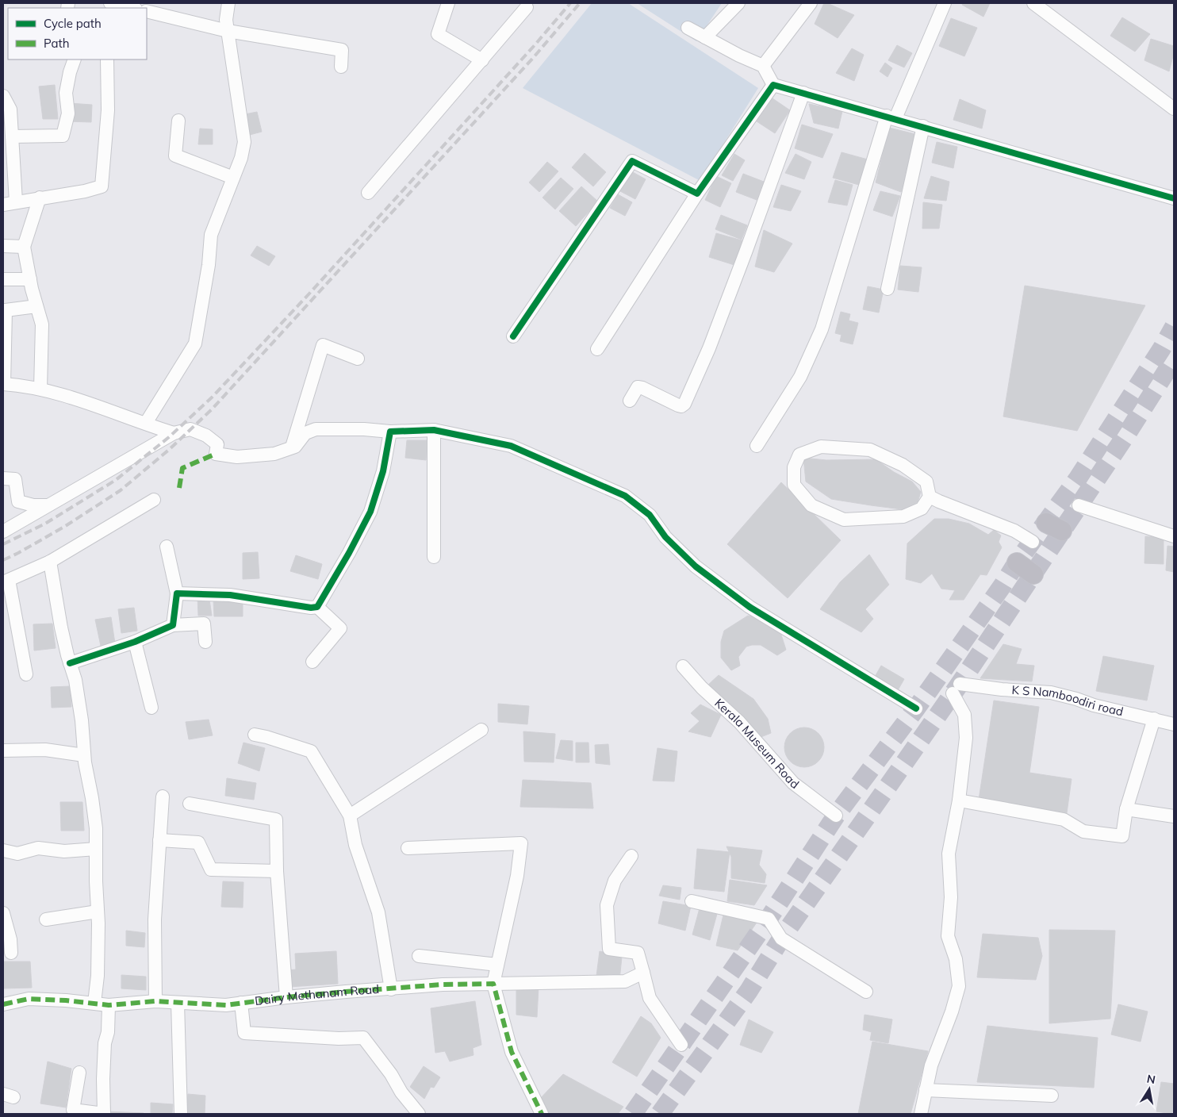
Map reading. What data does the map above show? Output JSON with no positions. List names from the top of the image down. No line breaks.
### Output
{"streets":{"street":["K S Namboodiri road","Kerala Museum Road","Dairy Methanam Road"]},"legend":["Cycle path","Path"],"north":"top"}
